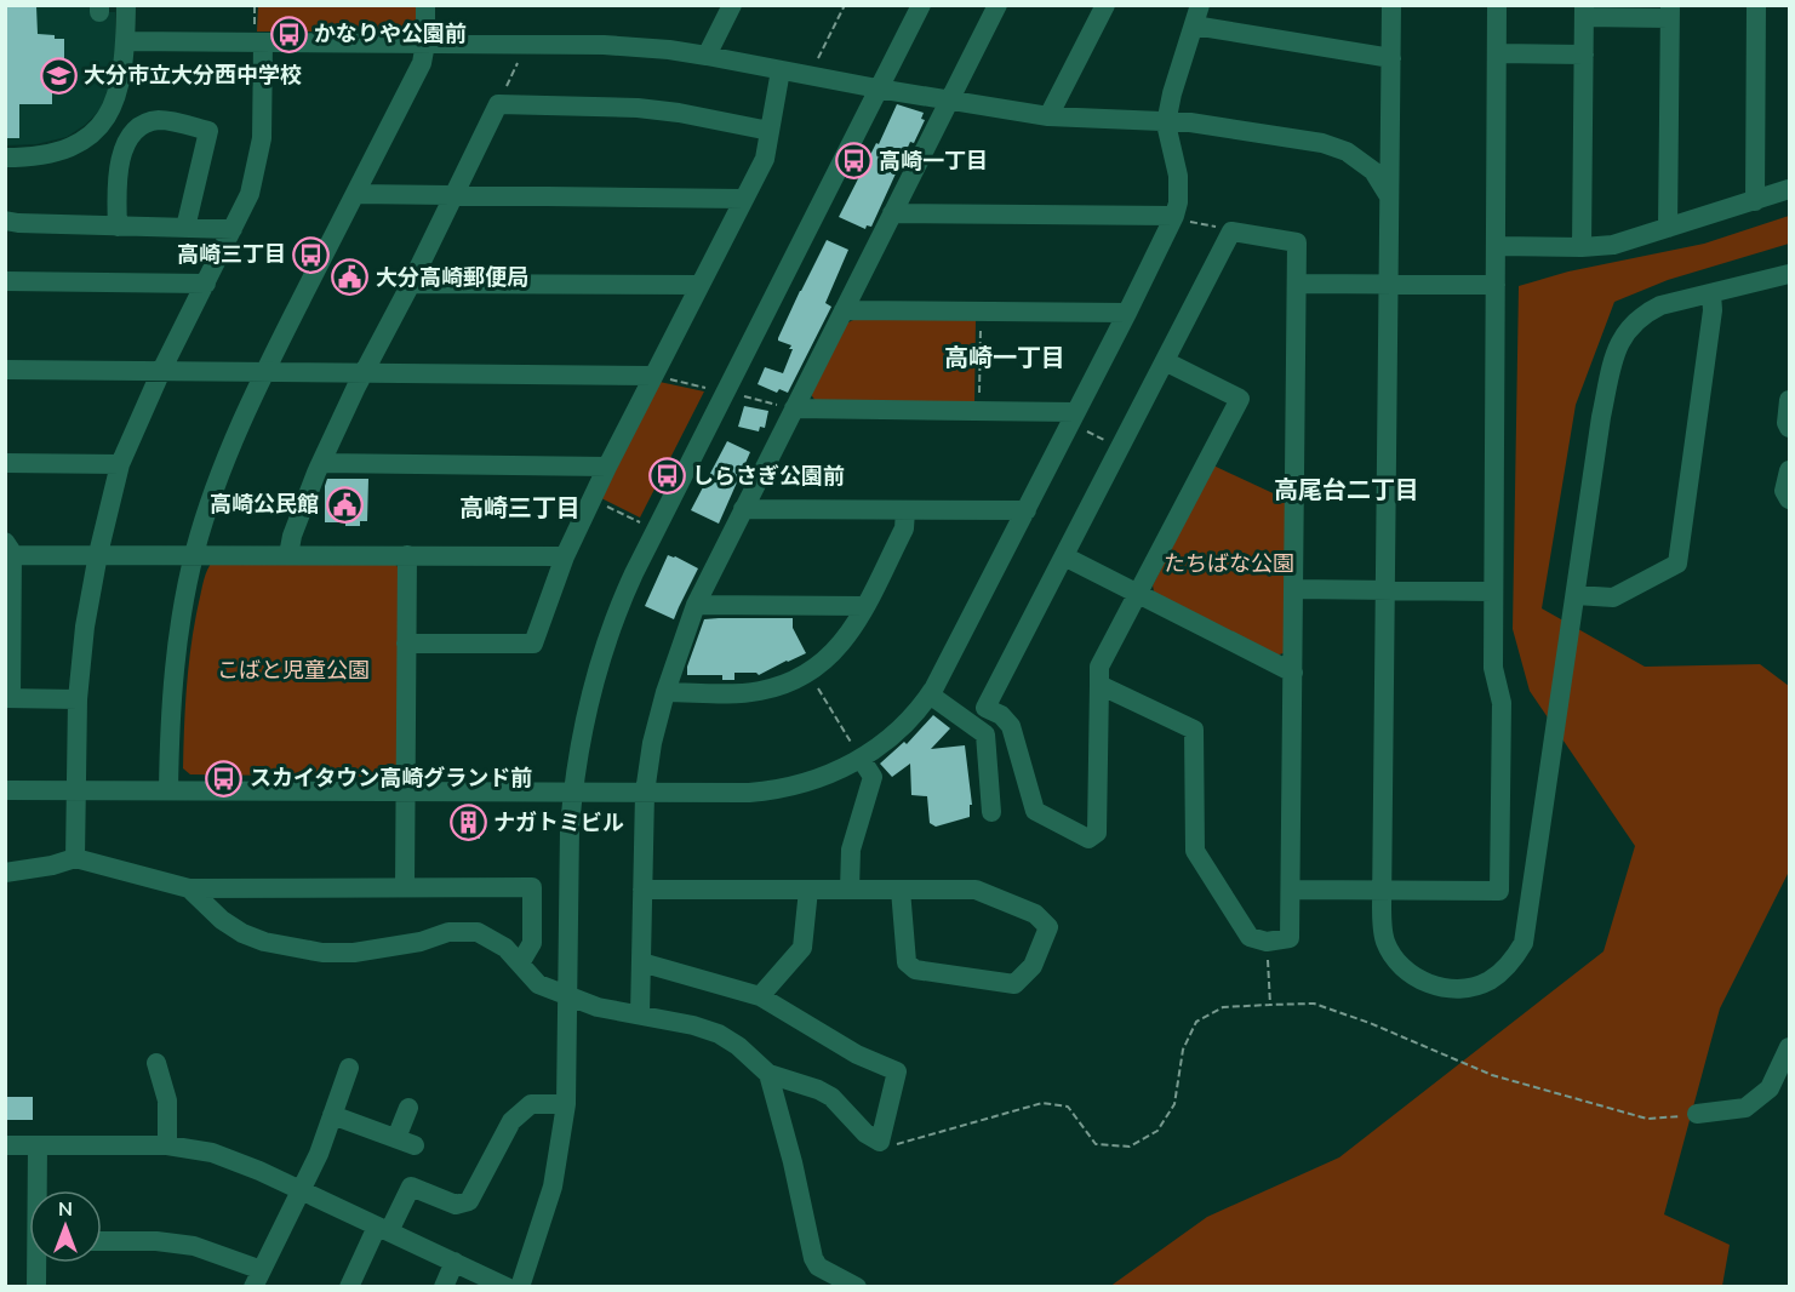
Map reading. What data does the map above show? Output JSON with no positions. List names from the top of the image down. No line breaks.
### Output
{"districts":["高崎一丁目","高尾台二丁目","高崎三丁目"],"parks":["たちばな公園","こばと児童公園"],"places":{"bus stop":["かなりや公園前","高崎一丁目","高崎三丁目","しらさぎ公園前","スカイタウン高崎グランド前"],"school or university":["大分市立大分西中学校"],"public building":["大分高崎郵便局","高崎公民館"],"building":["ナガトミビル"]},"north":"top"}
